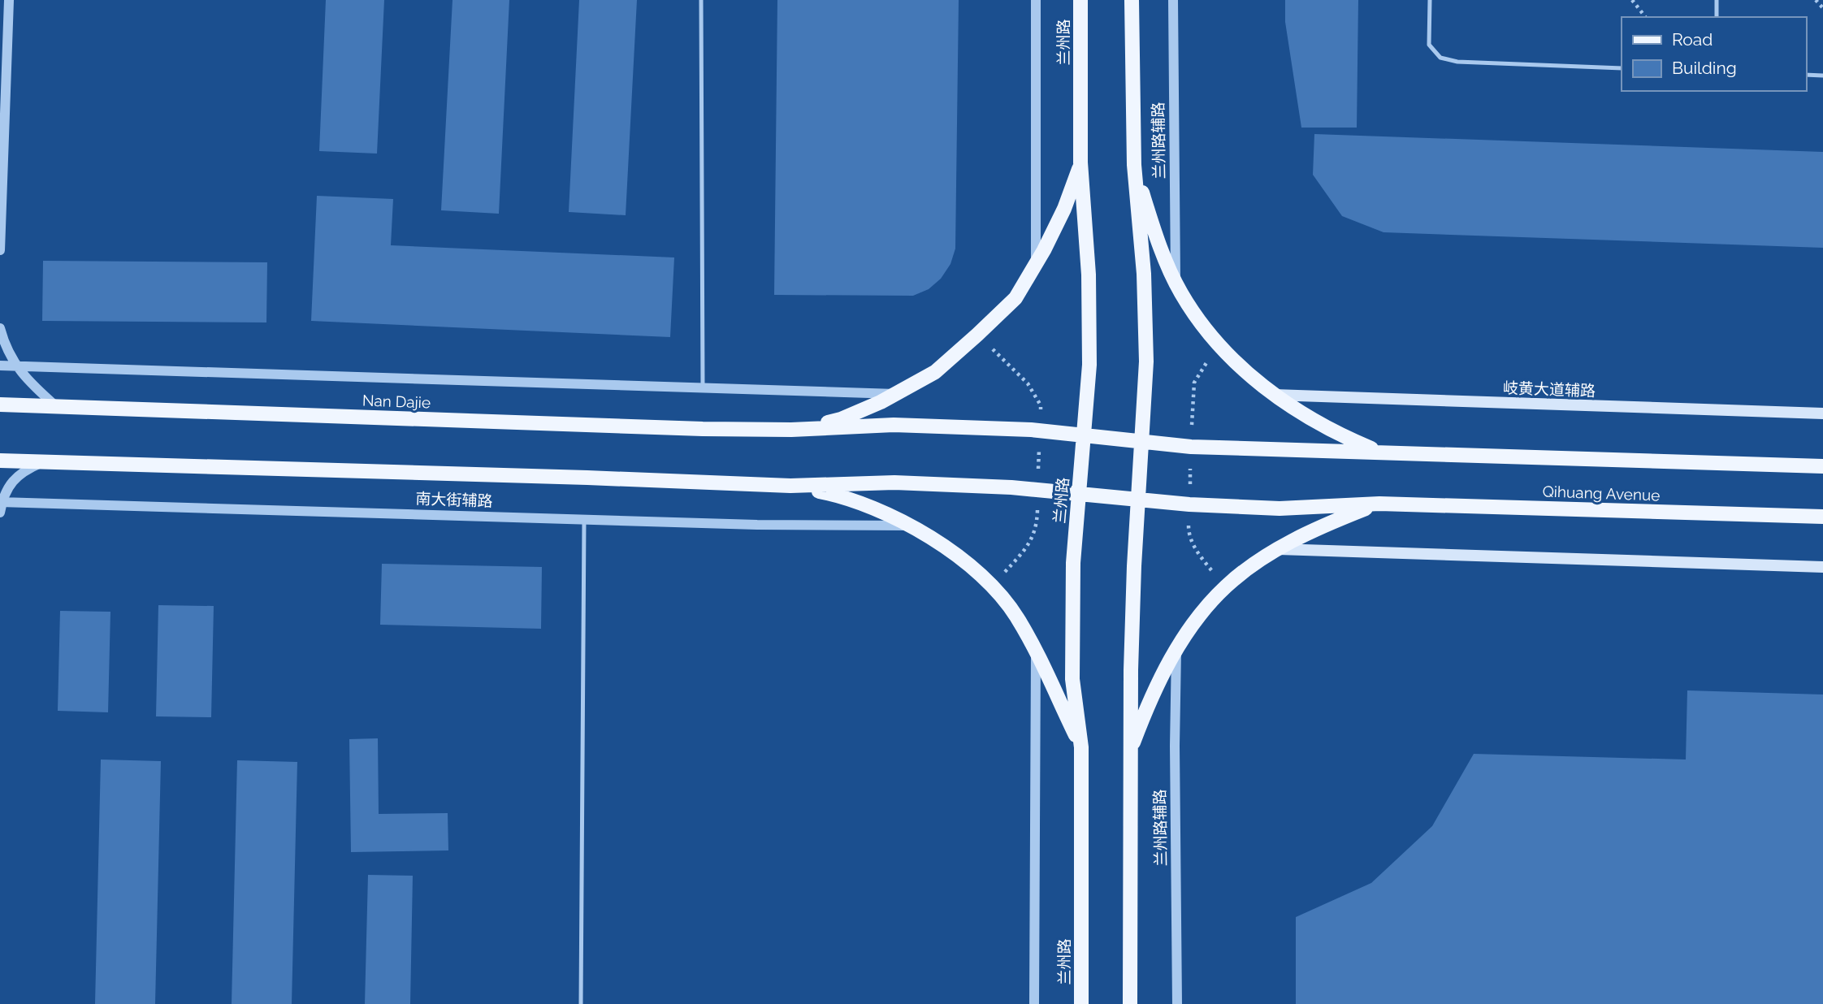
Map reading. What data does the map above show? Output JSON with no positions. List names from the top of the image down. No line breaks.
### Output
{"streets":{"main road":["兰州路","岐黄大道辅路","Nan Dajie","Qihuang Avenue"],"street":["兰州路辅路","南大街辅路"]},"crossings":[["兰州路","Qihuang Avenue"]],"legend":["Road","Building"]}
